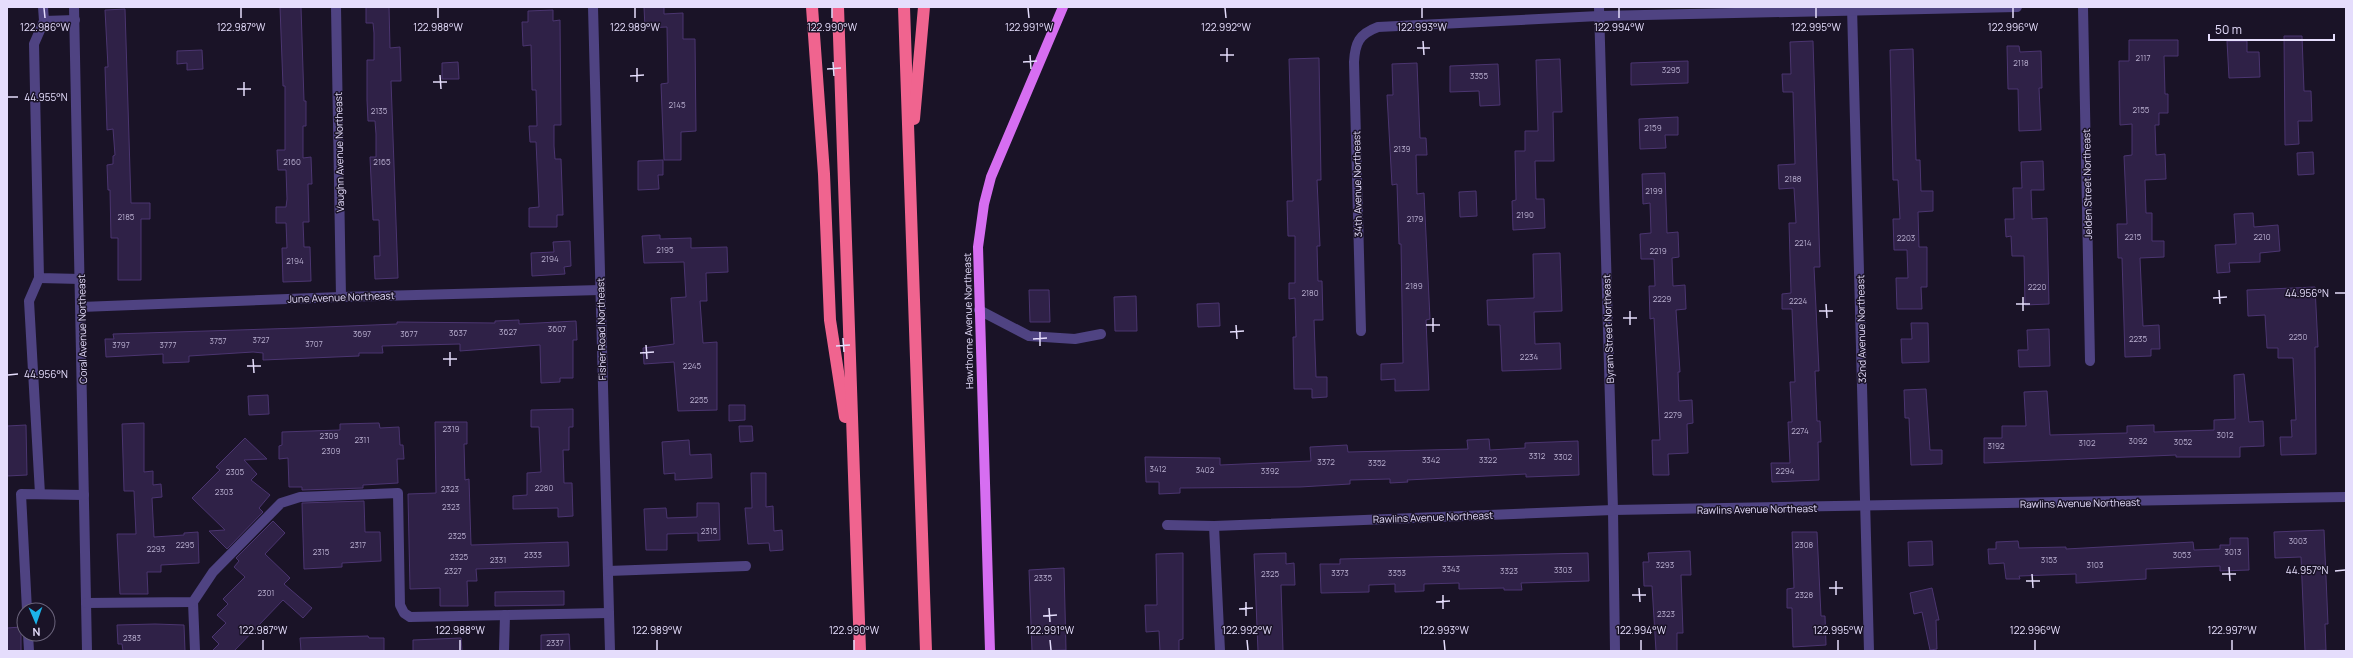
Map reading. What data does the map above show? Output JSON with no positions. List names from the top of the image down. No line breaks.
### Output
{"streets":{"main road":["Hawthorne Avenue Northeast"],"street":["Vaughn Avenue Northeast","34th Avenue Northeast","Jelden Street Northeast","June Avenue Northeast","Coral Avenue Northeast","Fisher Road Northeast","Byram Street Northeast","32nd Avenue Northeast","Rawlins Avenue Northeast"]},"crossings":[["Vaughn Avenue Northeast","June Avenue Northeast"],["34th Avenue Northeast","Byram Street Northeast"],["June Avenue Northeast","Coral Avenue Northeast"],["June Avenue Northeast","Fisher Road Northeast"],["Byram Street Northeast","Rawlins Avenue Northeast"],["32nd Avenue Northeast","Rawlins Avenue Northeast"]],"house_numbers":["2117","2118","3295","3355","2145","2155","2135","2159","2139","2160","2165","2188","2199","2190","2185","2179","2215","2210","2203","2214","2195","2219","2194","2194","2189","2220","2180","2229","2224","3607","3627","3637","3697","3677","2250","2235","3727","3757","3707","3797","3777","2234","2245","2255","2279","2319","2274","3012","2309","2311","3092","3052","3102","3192","2309","3312","3302","3342","3322","3372","3352","3412","3402","3392","2294","2305","2280","2323","2303","2323","2315","2325","3003","2295","2317","2308","2293","2315","3013","2333","3053","2325","2331","3153","3293","3103","3343","3303","2327","3323","3373","3353","2325","2335","2301","2328","2323","2383","2337"],"scale_bar":"50 m","north":"bottom","coordinates":["122.986°W","122.987°W","122.988°W","122.989°W","122.990°W","122.991°W","122.992°W","122.993°W","122.994°W","122.995°W","122.996°W","44.955°N","44.956°N","44.957°N","122.997°W"]}
